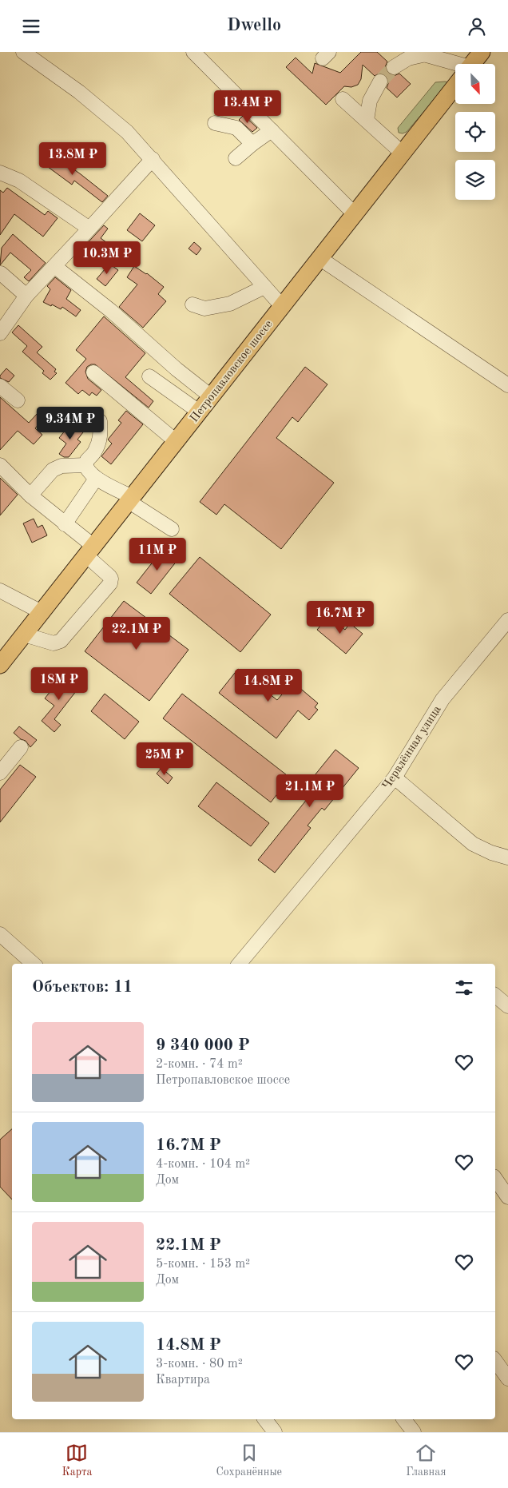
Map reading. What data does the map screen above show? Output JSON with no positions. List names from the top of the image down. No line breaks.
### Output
{"streets":{"main road":["Петропавловское шоссе"],"street":["Червлённая улица"]},"north":"bottom right","page":{"header":"Dwello","price":["13.4M ₽","13.8M ₽","10.3M ₽","9.34M ₽","11M ₽","16.7M ₽","22.1M ₽","18M ₽","14.8M ₽","25M ₽","21.1M ₽"],"heading":"Объектов: 11","list":[{"name":"9 340 000 ₽","note":"2-комн. · 74 m² · Петропавловское шоссе"},{"name":"16.7M ₽","note":"4-комн. · 104 m² · Дом"},{"name":"22.1M ₽","note":"5-комн. · 153 m² · Дом"},{"name":"14.8M ₽","note":"3-комн. · 80 m² · Квартира"}],"tabs":["Карта","Сохранённые","Главная"]}}
